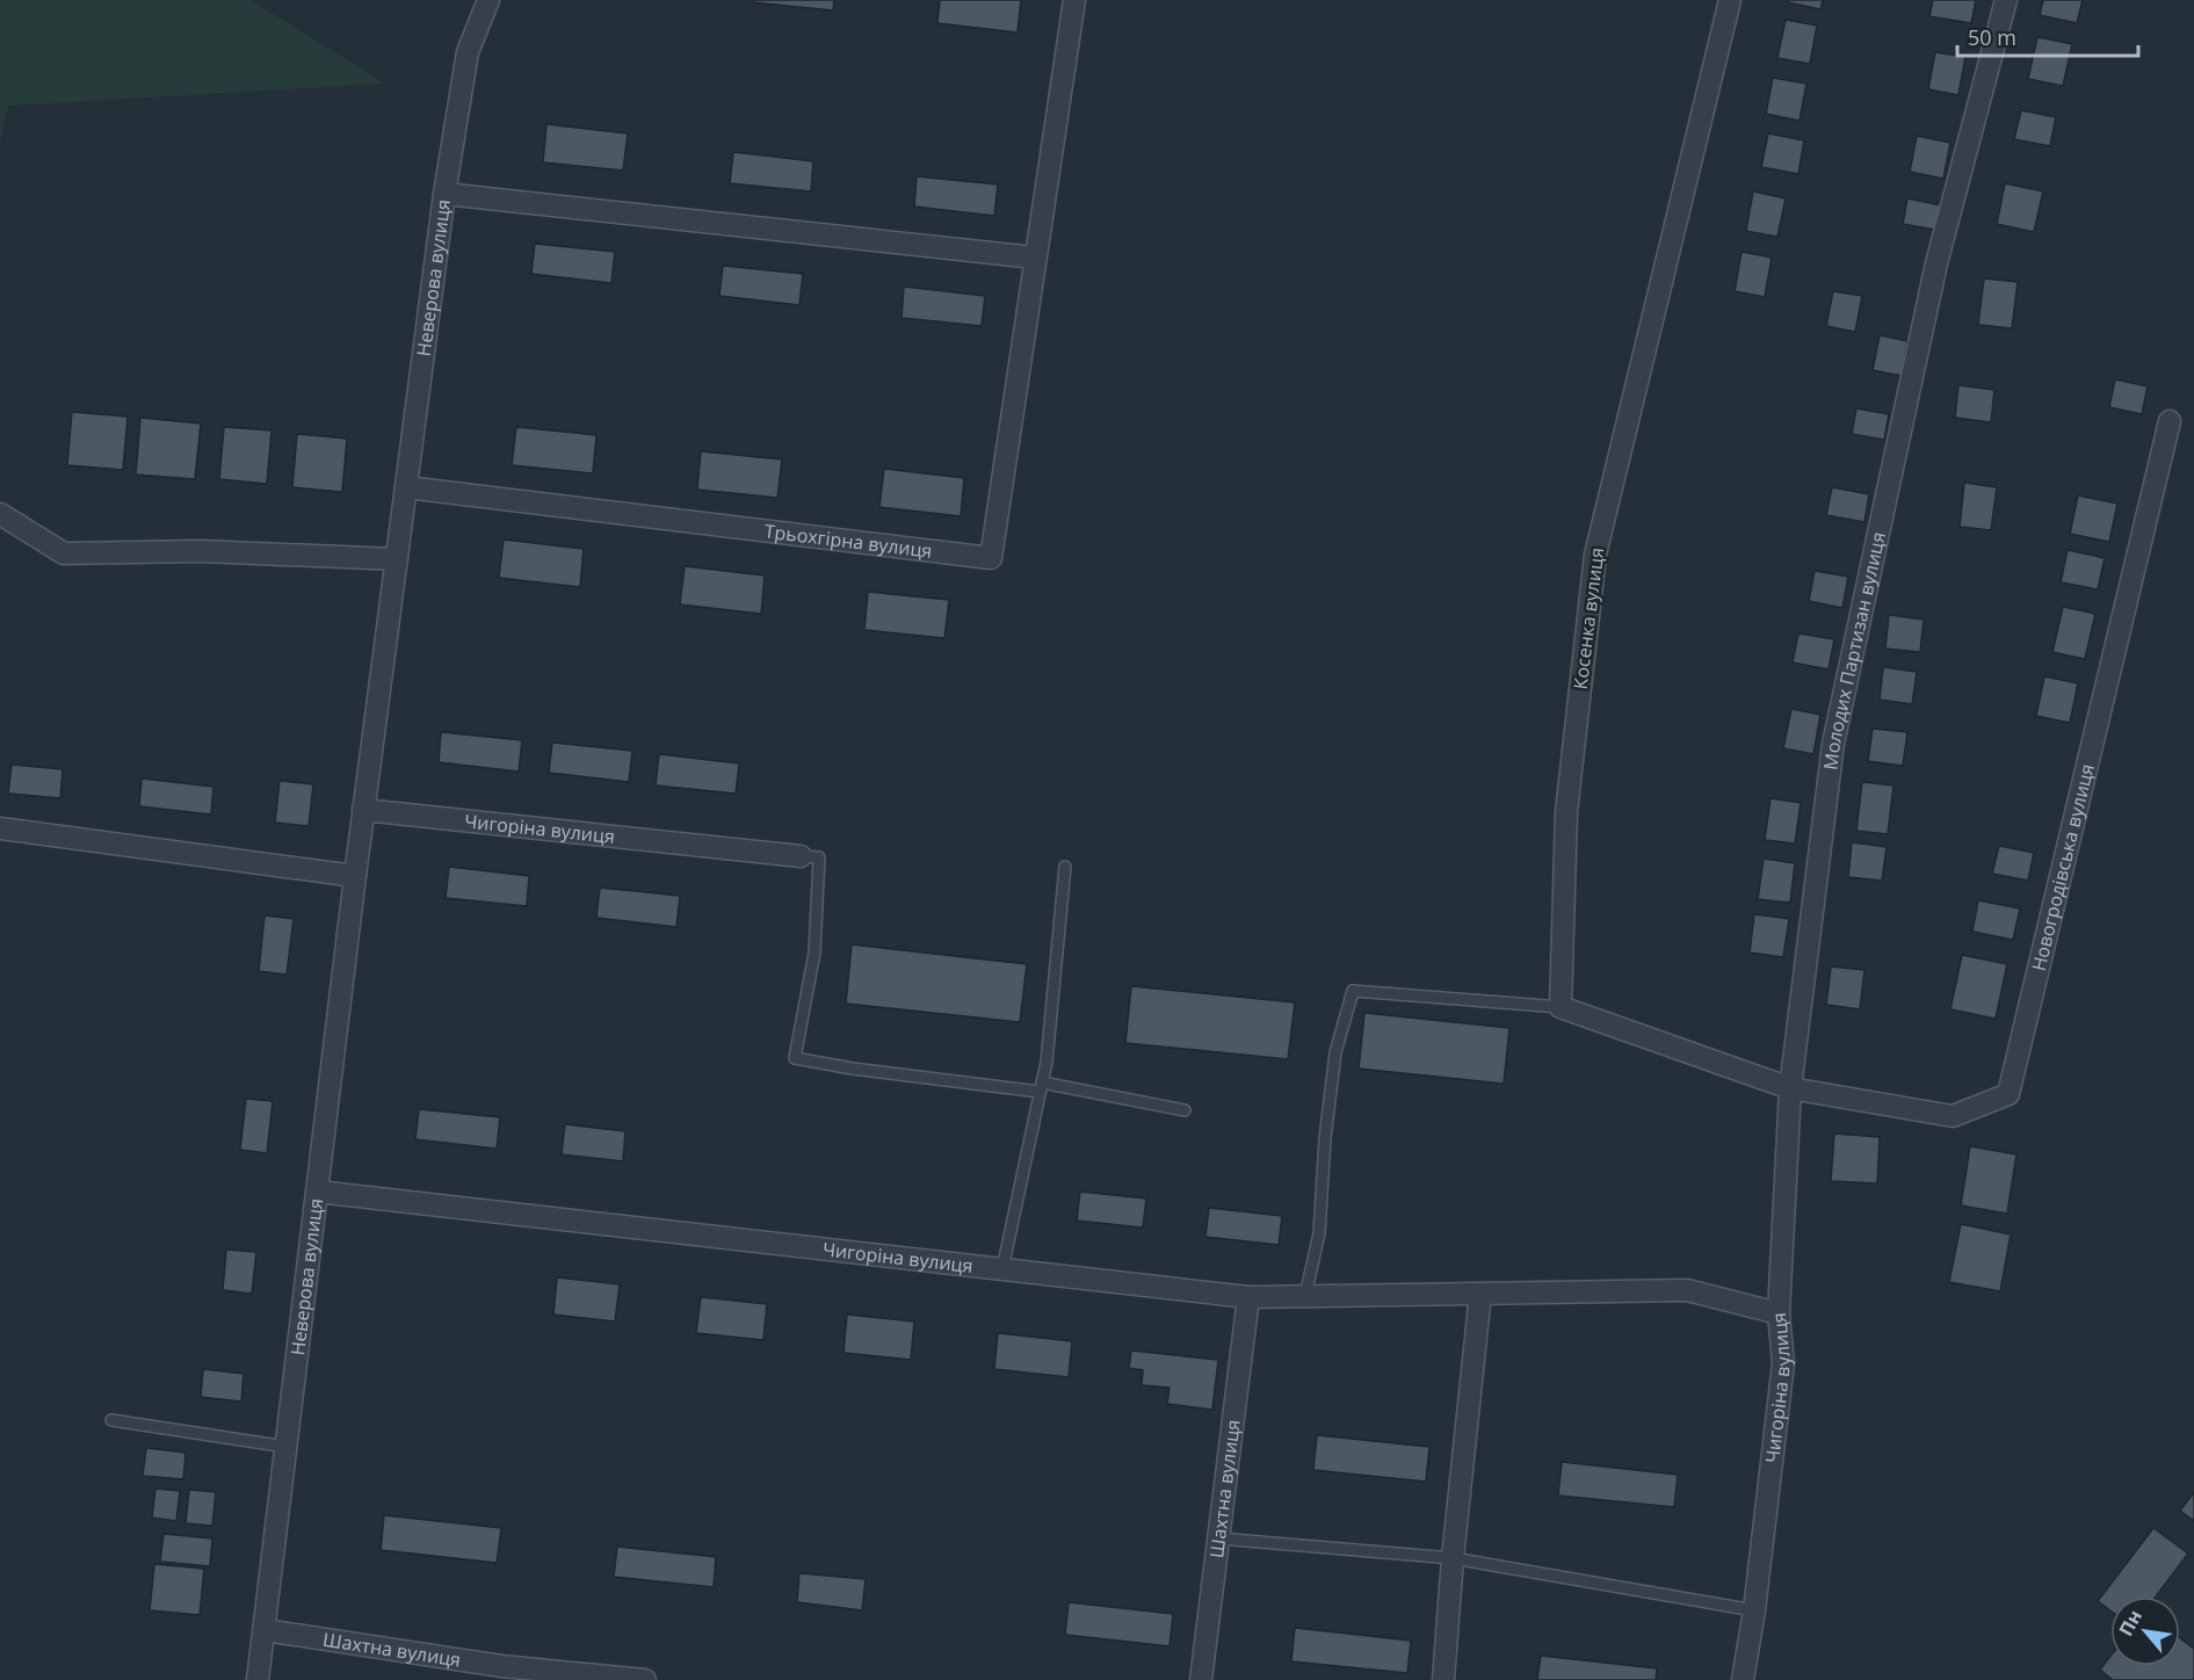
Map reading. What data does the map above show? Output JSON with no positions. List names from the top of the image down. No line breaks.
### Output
{"streets":{"street":["Неверова вулиця","Трьохгірна вулиця","Косенка вулиця","Молодих Партизан вулиця","Чигоріна вулиця","Новогродівська вулиця","Шахтна вулиця"]},"crossings":[["Неверова вулиця","Трьохгірна вулиця"],["Неверова вулиця","Чигоріна вулиця"],["Неверова вулиця","Шахтна вулиця"],["Молодих Партизан вулиця","Чигоріна вулиця"],["Молодих Партизан вулиця","Новогродівська вулиця"],["Чигоріна вулиця","Шахтна вулиця"]],"scale_bar":"50 m","north":"top left"}
